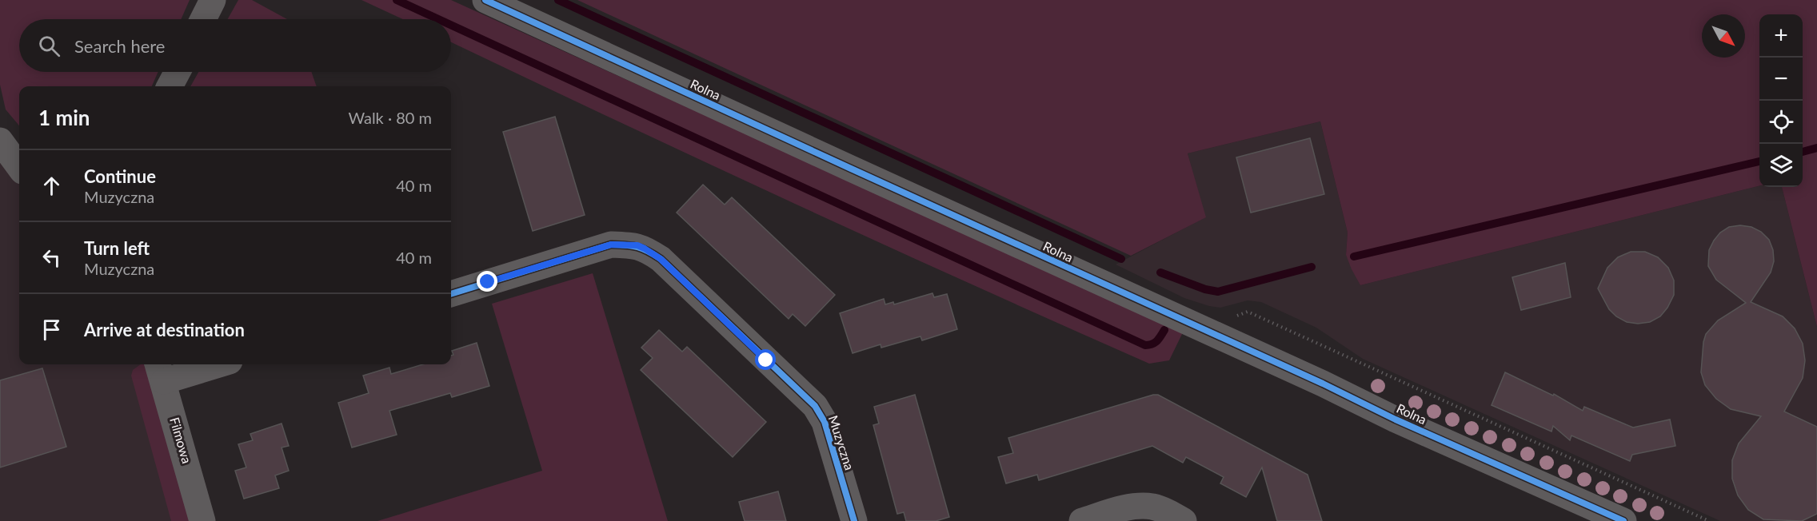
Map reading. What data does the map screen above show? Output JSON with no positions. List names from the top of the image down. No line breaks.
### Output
{"streets":{"street":["Rolna","Filmowa","Muzyczna"]},"north":"bottom right","page":{"map_buttons":["+","−"],"search":"Search here","heading":["1 min","Walk · 80 m"],"list":[["Continue","Muzyczna","40 m"],["Turn left","Muzyczna","40 m"],"Arrive at destination"]}}
